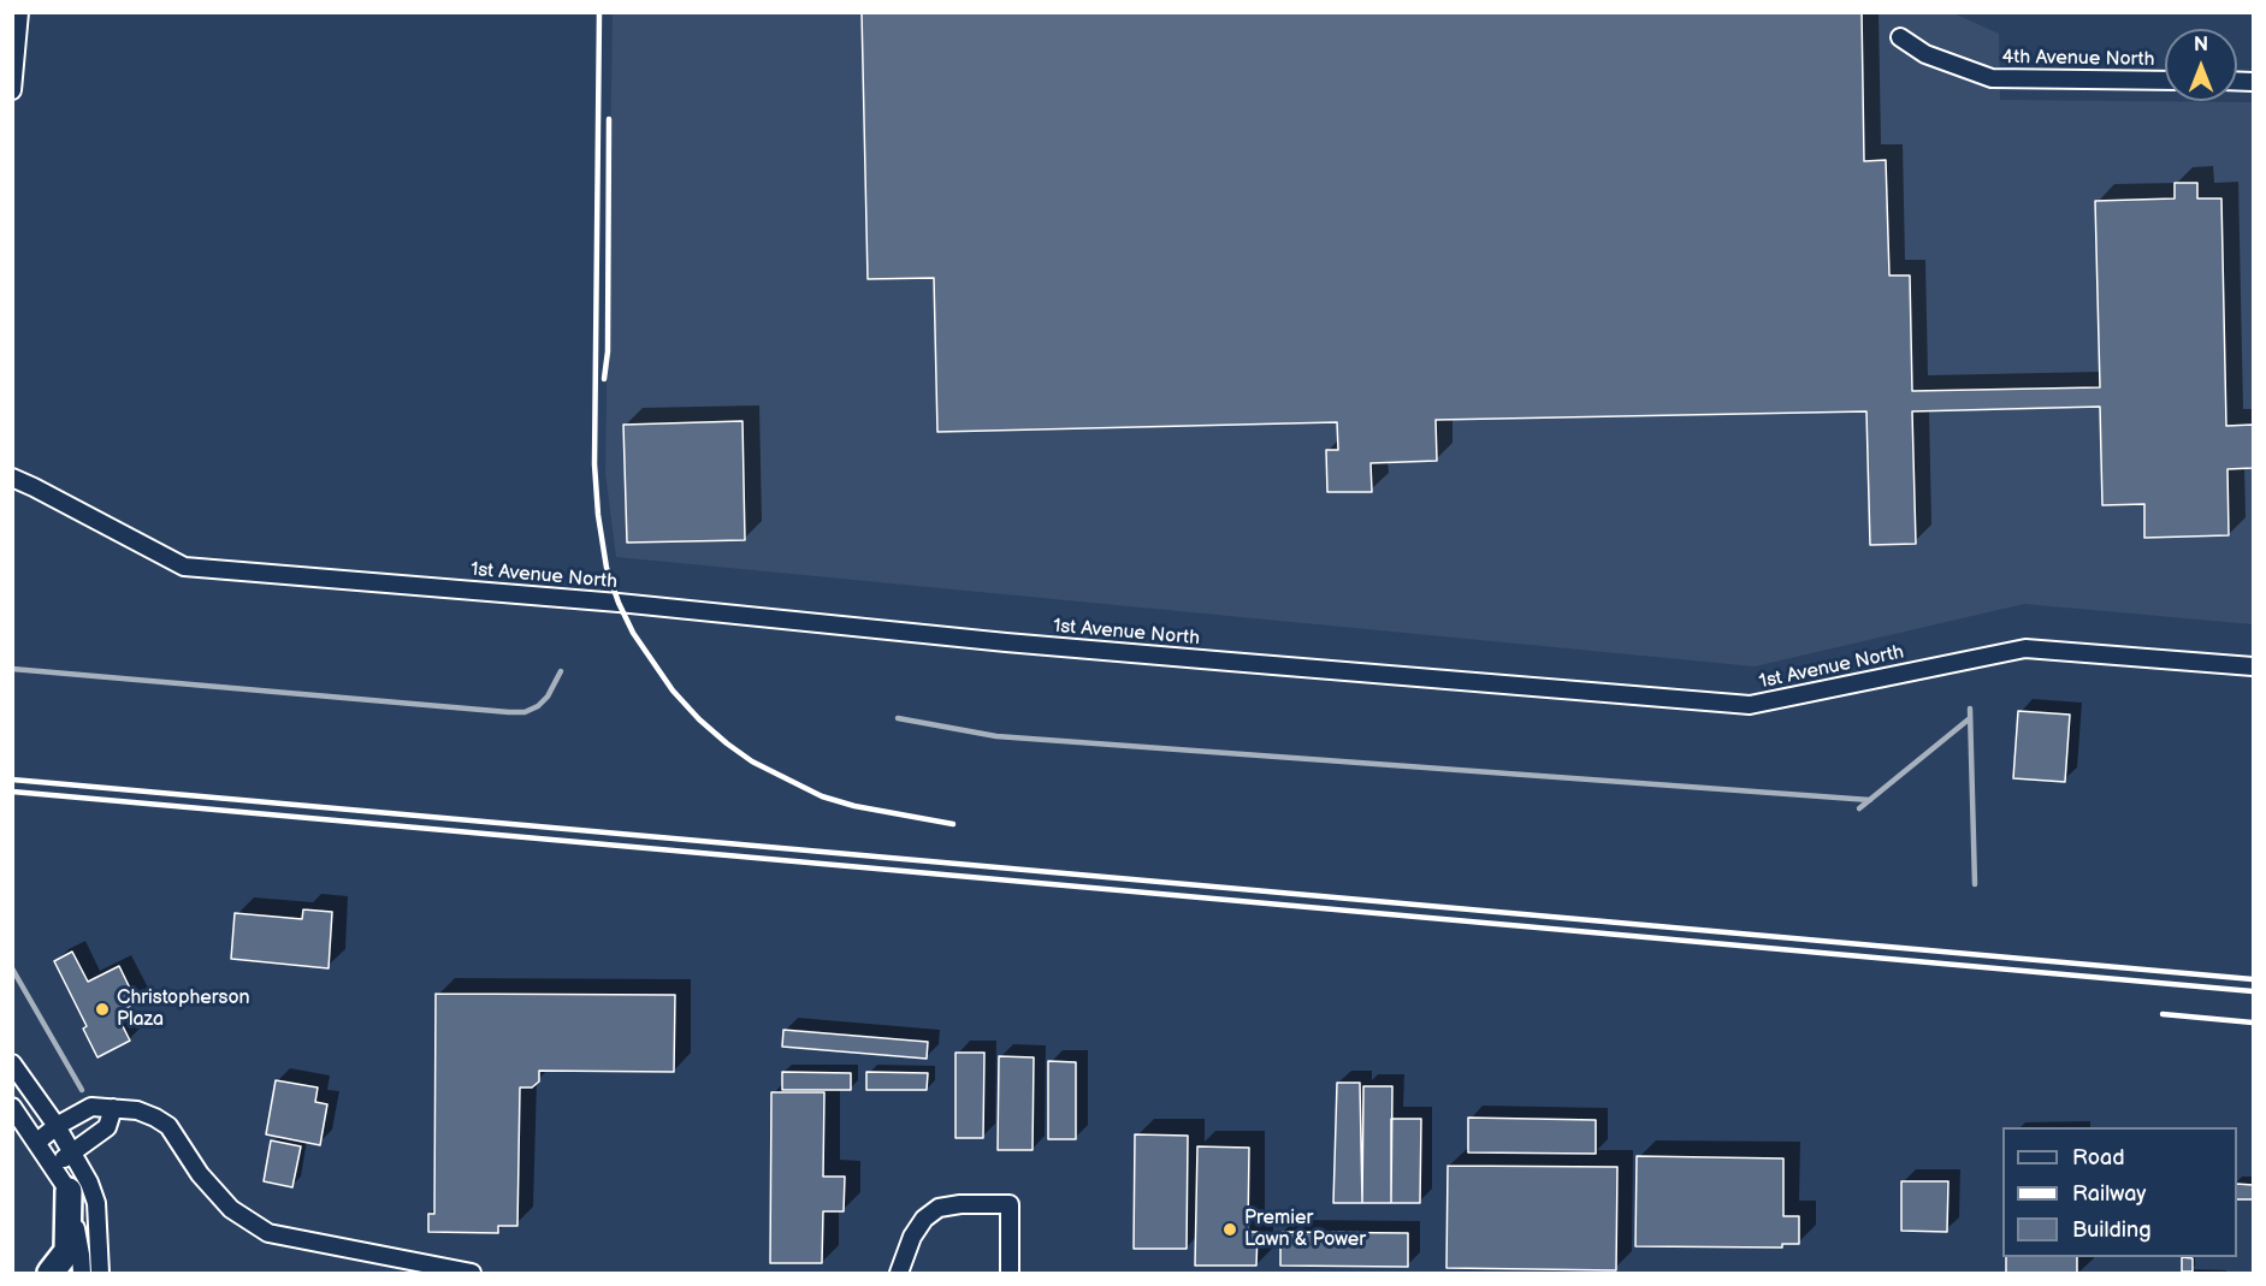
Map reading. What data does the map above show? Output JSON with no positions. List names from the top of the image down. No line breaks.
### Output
{"streets":{"street":["4th Avenue North","1st Avenue North"]},"places":["Christopherson Plaza","Premier Lawn & Power"],"legend":["Road","Railway","Building"],"north":"top"}
